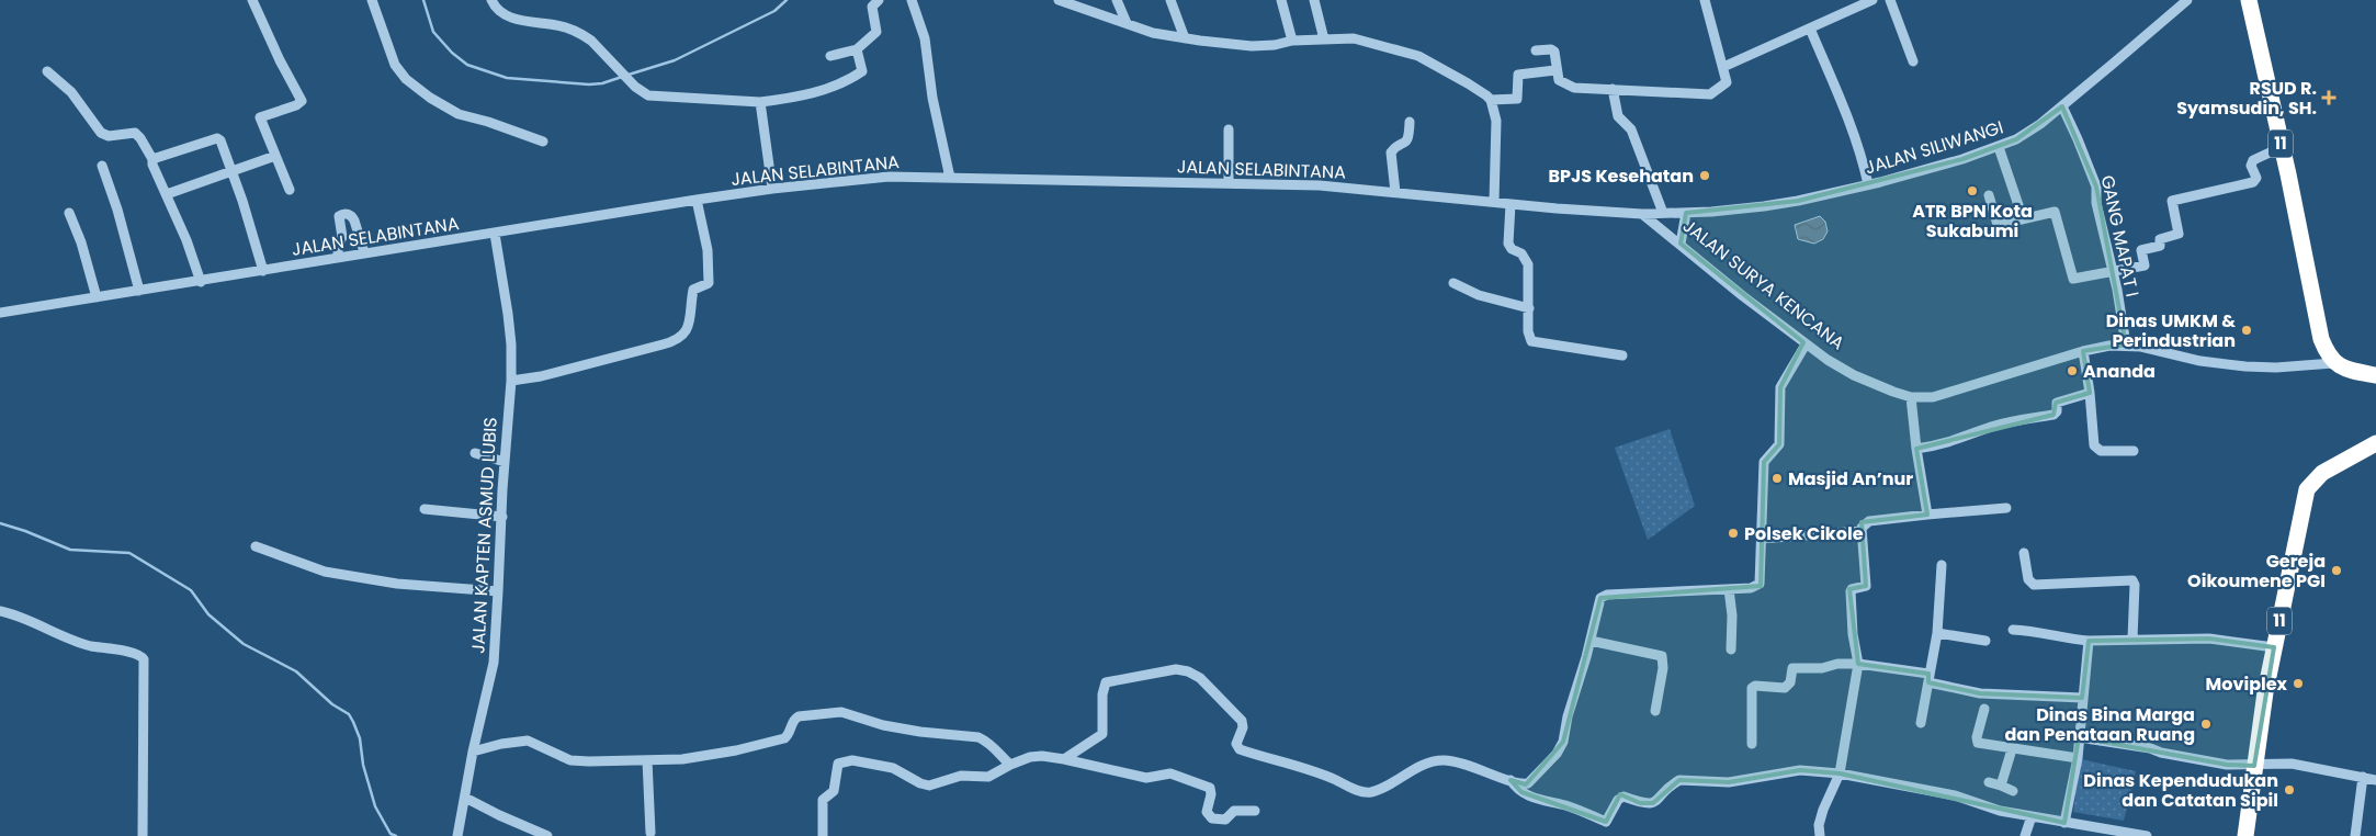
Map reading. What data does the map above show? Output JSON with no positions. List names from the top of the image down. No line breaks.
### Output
{"streets":{"highway":["11","JALAN SURYA KENCANA"],"street":["JALAN SILIWANGI","JALAN SELABINTANA","GANG MAPAT I","JALAN KAPTEN ASMUD LUBIS"]},"crossings":[["11","JALAN SURYA KENCANA"],["JALAN SILIWANGI","JALAN SELABINTANA"],["JALAN SILIWANGI","GANG MAPAT I"],["JALAN SILIWANGI","JALAN SURYA KENCANA"],["JALAN SELABINTANA","JALAN SURYA KENCANA"],["JALAN SELABINTANA","JALAN KAPTEN ASMUD LUBIS"],["GANG MAPAT I","JALAN SURYA KENCANA"]],"places":{"health":["RSUD R. Syamsudin, SH."],"other":["BPJS Kesehatan","ATR BPN Kota Sukabumi","Dinas UMKM & Perindustrian","Ananda","Masjid An’nur","Polsek Cikole","Gereja Oikoumene PGI","Moviplex","Dinas Bina Marga dan Penataan Ruang","Dinas Kependudukan dan Catatan Sipil"]}}
